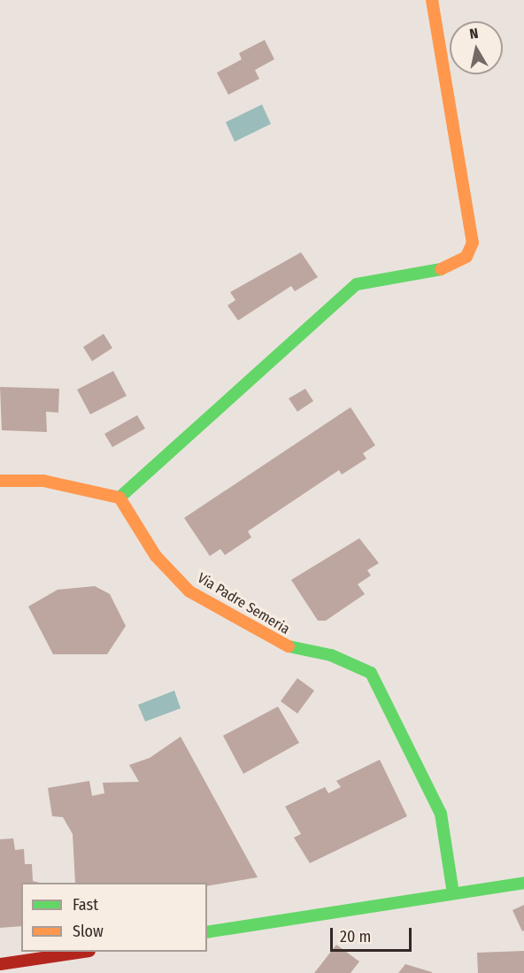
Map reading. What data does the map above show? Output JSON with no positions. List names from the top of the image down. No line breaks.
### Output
{"streets":{"street":["Via Padre Semeria"]},"legend":["Fast","Slow"],"scale_bar":"20 m","north":"top"}
